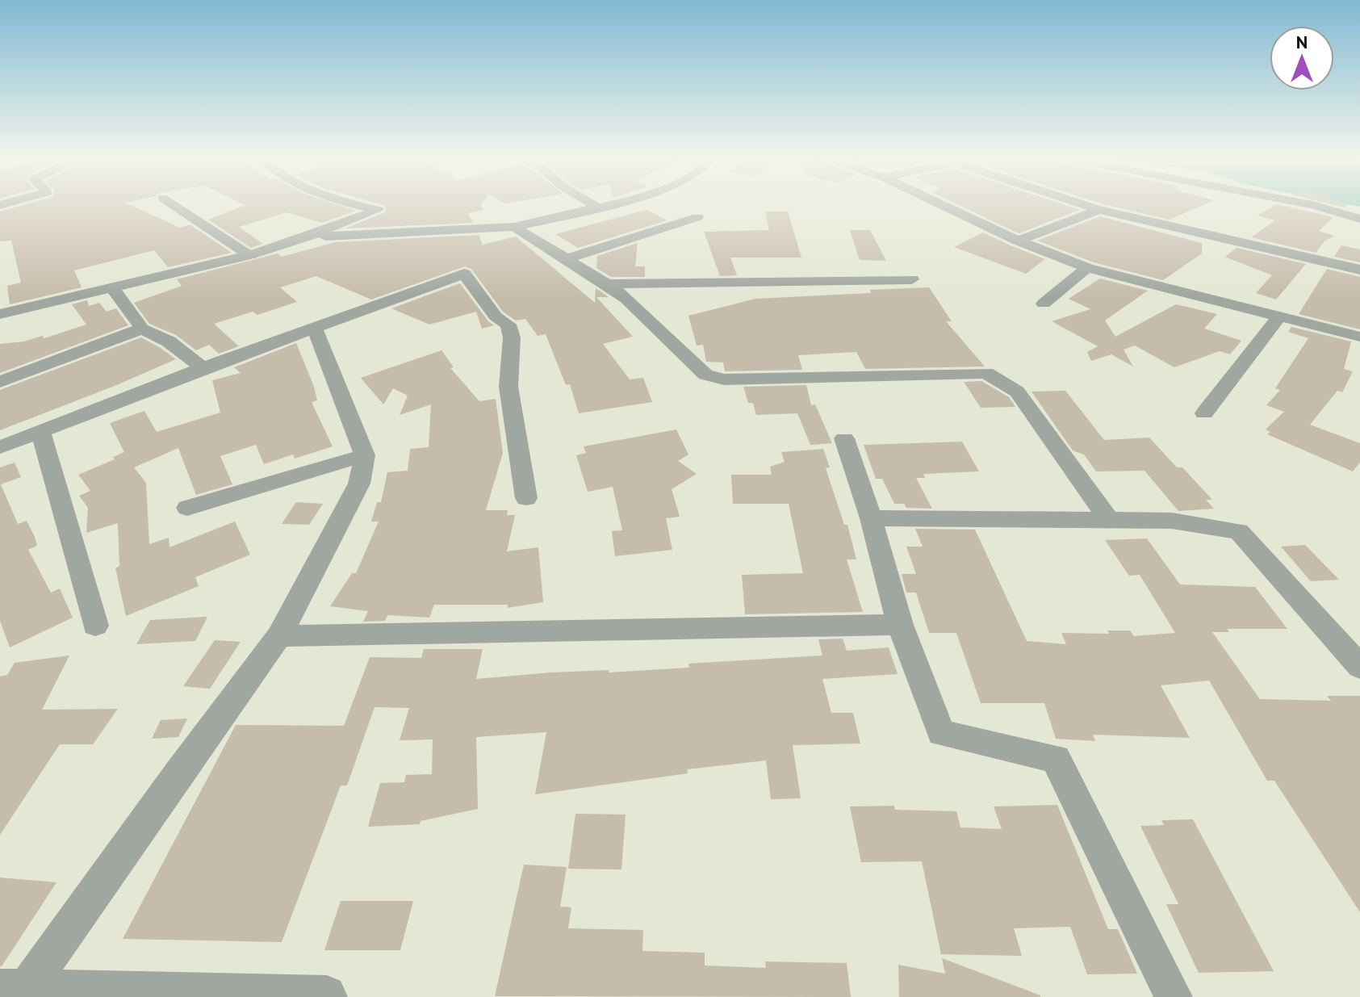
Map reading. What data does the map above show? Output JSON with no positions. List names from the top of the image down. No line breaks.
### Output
{"north":"top"}
